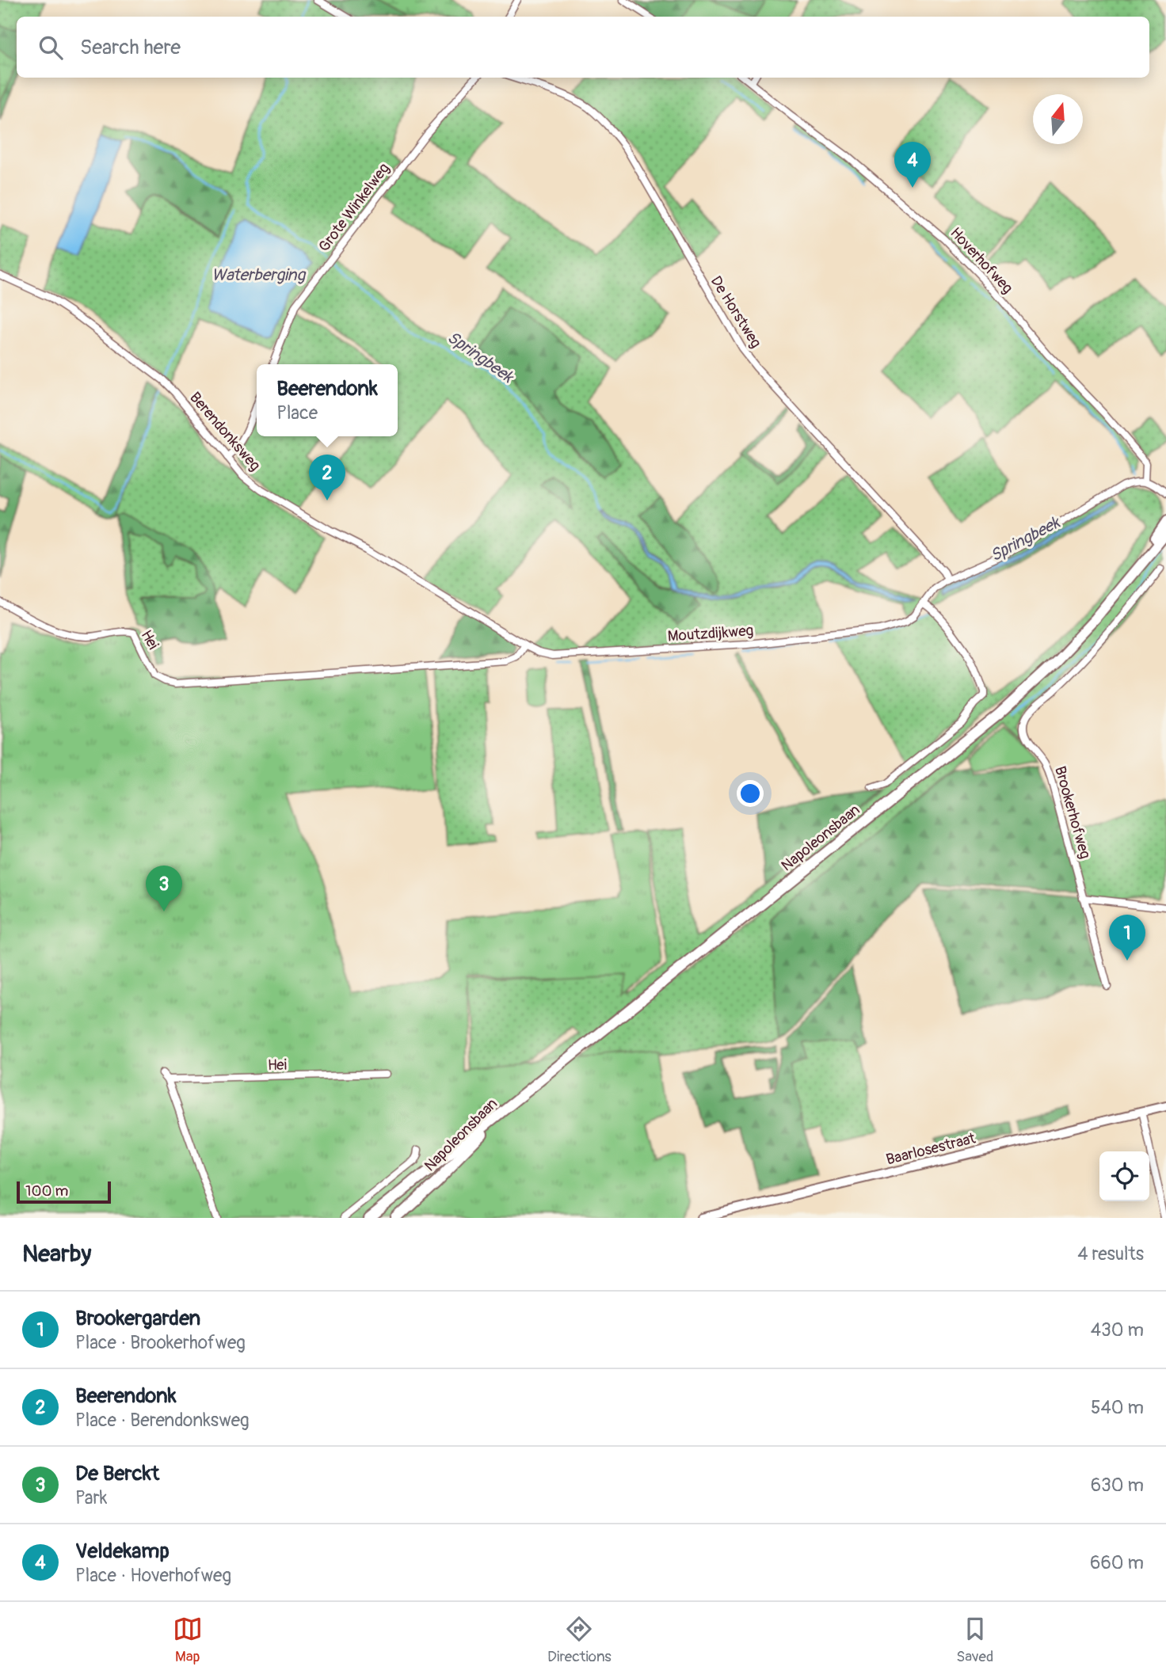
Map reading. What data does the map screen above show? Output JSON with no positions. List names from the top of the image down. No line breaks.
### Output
{"streets":{"main road":["Napoleonsbaan"],"street":["Grote Winkelweg","Hoverhofweg","De Horstweg","Berendonksweg","Moutzdijkweg","Hei","Brookerhofweg","Baarlosestraat"]},"crossings":[["Hoverhofweg","Moutzdijkweg"],["De Horstweg","Moutzdijkweg"],["Berendonksweg","Moutzdijkweg"],["Berendonksweg","Hei"],["Moutzdijkweg","Hei"]],"water":["Waterberging","Springbeek"],"scale_bar":"100 m","north":"top","page":{"search":"Search here","pins":["4","2","3","1"],"popup":["Beerendonk","Place"],"scale":"100 m","heading":["Nearby","4 results"],"list":[{"mark":"1","name":"Brookergarden","note":"Place · Brookerhofweg","value":"430 m"},{"mark":"2","name":"Beerendonk","note":"Place · Berendonksweg","value":"540 m"},{"mark":"3","name":"De Berckt","note":"Park","value":"630 m"},{"mark":"4","name":"Veldekamp","note":"Place · Hoverhofweg","value":"660 m"}],"nav":["Map","Directions","Saved"]}}
